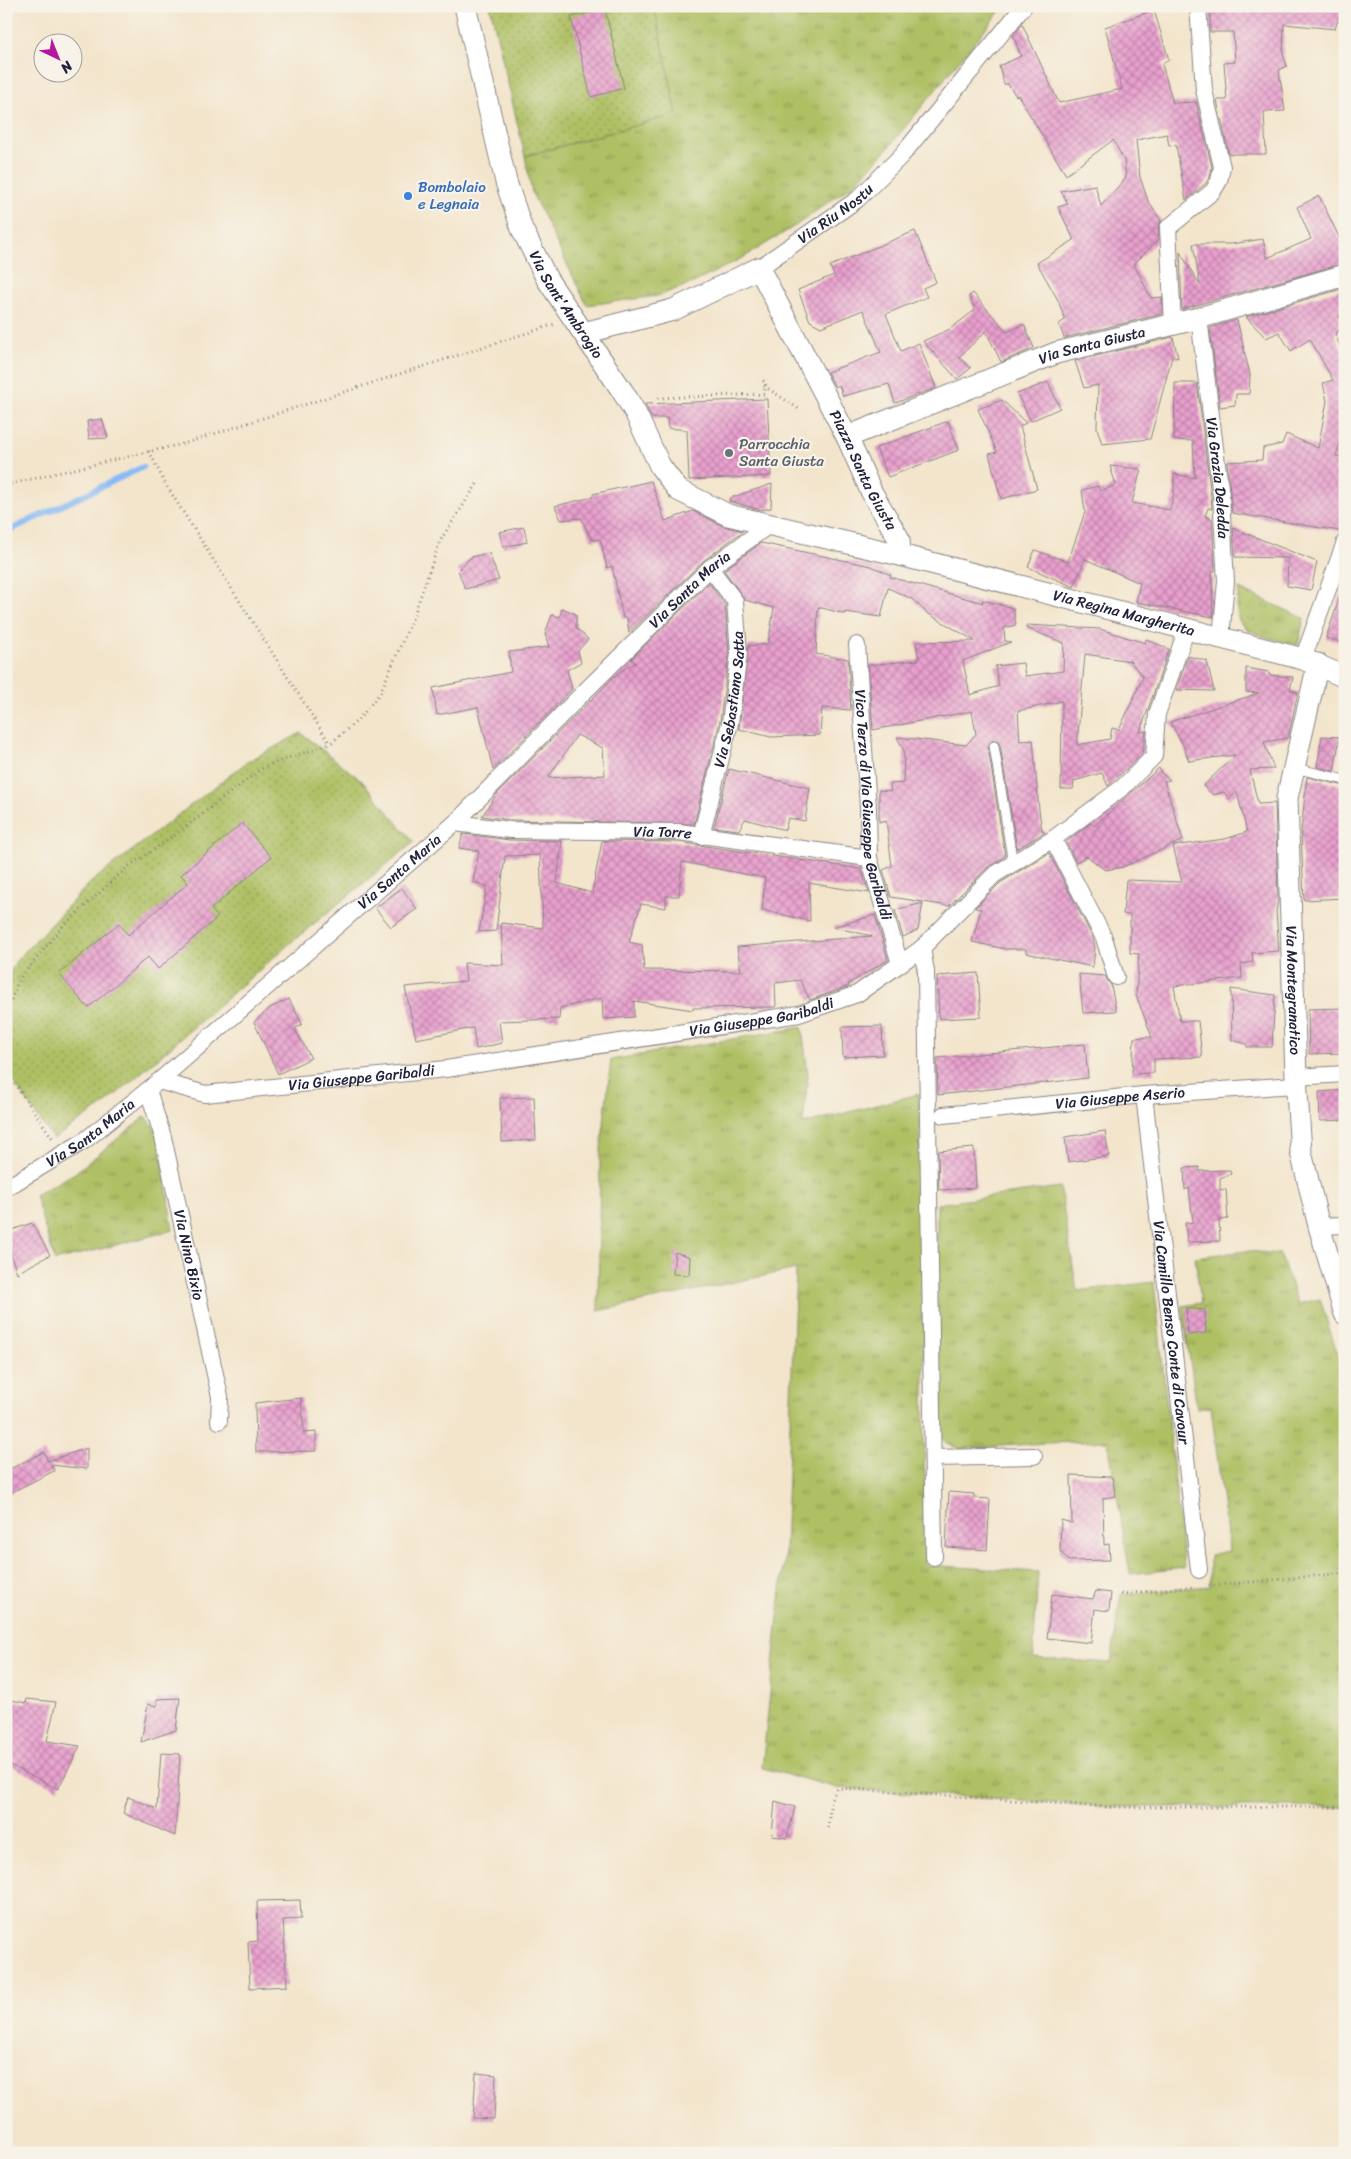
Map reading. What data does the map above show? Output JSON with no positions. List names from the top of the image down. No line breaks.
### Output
{"streets":{"street":["Via Riu Nostu","Via Sant'Ambrogio","Via Santa Giusta","Piazza Santa Giusta","Via Grazia Deledda","Via Santa Maria","Via Regina Margherita","Via Sebastiano Satta","Vico Terzo di Via Giuseppe Garibaldi","Via Torre","Via Montegranatico","Via Giuseppe Garibaldi","Via Giuseppe Aserio","Via Nino Bixio","Via Camillo Benso Conte di Cavour"]},"crossings":[["Via Riu Nostu","Via Sant'Ambrogio"],["Via Riu Nostu","Piazza Santa Giusta"],["Via Sant'Ambrogio","Piazza Santa Giusta"],["Via Sant'Ambrogio","Via Santa Maria"],["Via Santa Giusta","Piazza Santa Giusta"],["Via Santa Giusta","Via Grazia Deledda"],["Piazza Santa Giusta","Via Santa Maria"],["Piazza Santa Giusta","Via Regina Margherita"],["Via Grazia Deledda","Via Regina Margherita"],["Via Santa Maria","Via Sebastiano Satta"],["Via Santa Maria","Via Torre"],["Via Santa Maria","Via Giuseppe Garibaldi"],["Via Santa Maria","Via Nino Bixio"],["Via Regina Margherita","Via Montegranatico"],["Via Regina Margherita","Via Giuseppe Garibaldi"],["Via Sebastiano Satta","Via Torre"],["Vico Terzo di Via Giuseppe Garibaldi","Via Torre"],["Vico Terzo di Via Giuseppe Garibaldi","Via Giuseppe Garibaldi"],["Via Montegranatico","Via Giuseppe Aserio"],["Via Giuseppe Garibaldi","Via Nino Bixio"],["Via Giuseppe Aserio","Via Camillo Benso Conte di Cavour"]],"places":["Bombolaio e Legnaia","Parrocchia Santa Giusta"],"north":"bottom right"}
